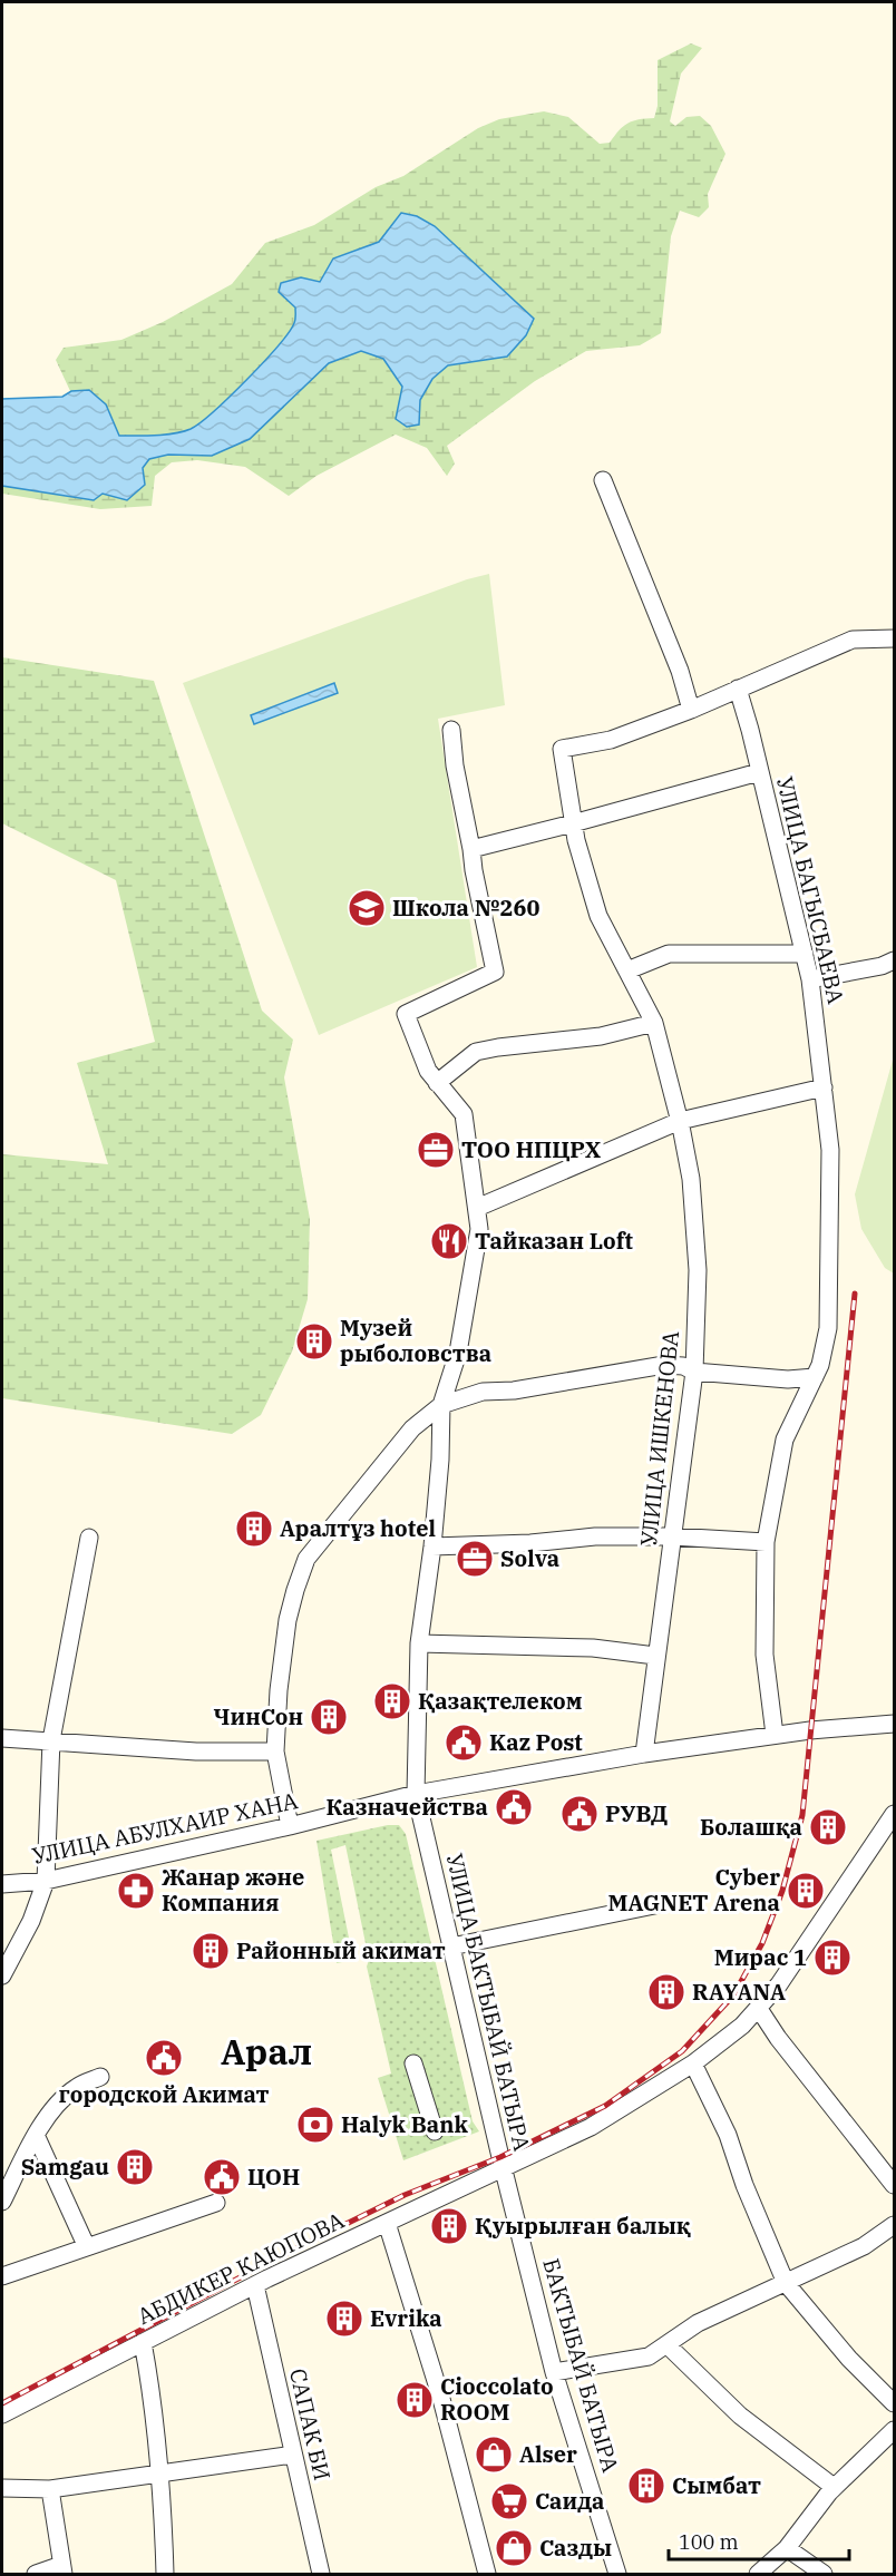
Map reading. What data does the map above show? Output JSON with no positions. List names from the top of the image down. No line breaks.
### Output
{"streets":{"street":["УЛИЦА БАГЫСБАЕВА","УЛИЦА ИШКЕНОВА","УЛИЦА АБУЛХАИР ХАНА","УЛИЦА БАКТЫБАЙ БАТЫРА","АБДИКЕР КАЮПОВА","БАКТЫБАЙ БАТЫРА","САПАК БИ"]},"crossings":[["УЛИЦА БАГЫСБАЕВА","УЛИЦА АБУЛХАИР ХАНА"],["УЛИЦА ИШКЕНОВА","УЛИЦА АБУЛХАИР ХАНА"],["УЛИЦА АБУЛХАИР ХАНА","УЛИЦА БАКТЫБАЙ БАТЫРА"],["УЛИЦА БАКТЫБАЙ БАТЫРА","АБДИКЕР КАЮПОВА"],["УЛИЦА БАКТЫБАЙ БАТЫРА","БАКТЫБАЙ БАТЫРА"],["АБДИКЕР КАЮПОВА","БАКТЫБАЙ БАТЫРА"],["АБДИКЕР КАЮПОВА","САПАК БИ"]],"districts":["Арал"],"places":{"school or university":["Школа №260"],"office":["ТОО НПЦРХ","Solva"],"restaurant":["Тайказан Loft"],"building":["Музей рыболовства","Аралтұз hotel","Қазақтелеком","ЧинСон","Болашқа","Cyber MAGNET Arena","Районный акимат","Мирас 1","RAYANA","Samgau","Қуырылған балық","Evrika","Cioccolato ROOM","Сымбат"],"public building":["Kaz Post","Казначейства","РУВД","городской Акимат","ЦОН"],"pharmacy":["Жанар және Компания"],"bank":["Halyk Bank"],"shop":["Alser","Сазды"],"supermarket":["Саида"]},"scale_bar":"100 m"}
